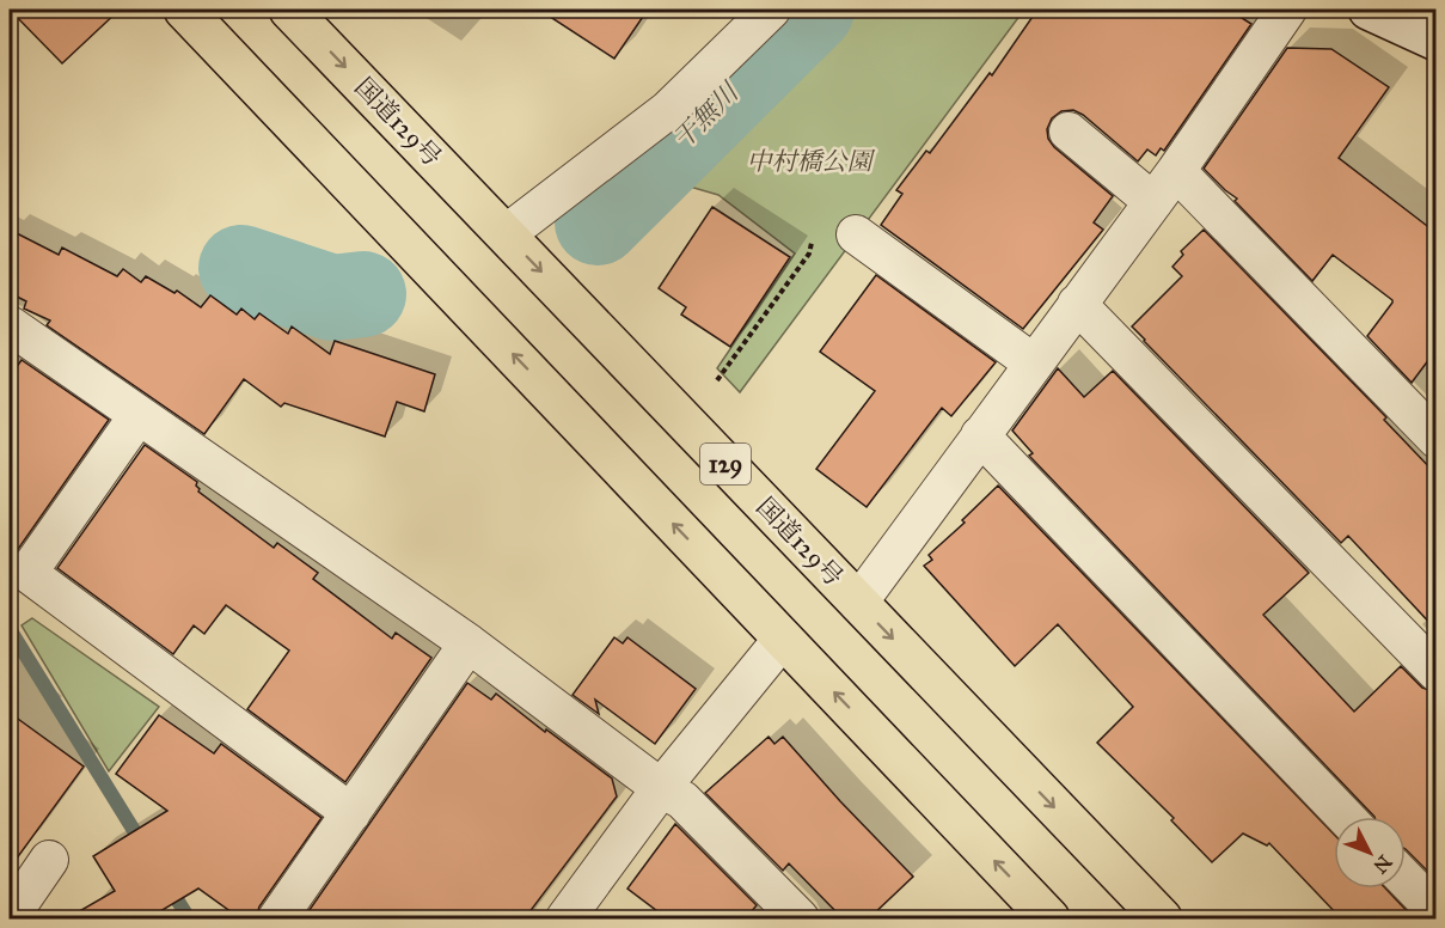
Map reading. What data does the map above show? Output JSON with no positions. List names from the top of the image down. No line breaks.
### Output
{"streets":{"highway":["国道129号","129"]},"water":["干無川"],"parks":["中村橋公園"],"north":"bottom right"}
